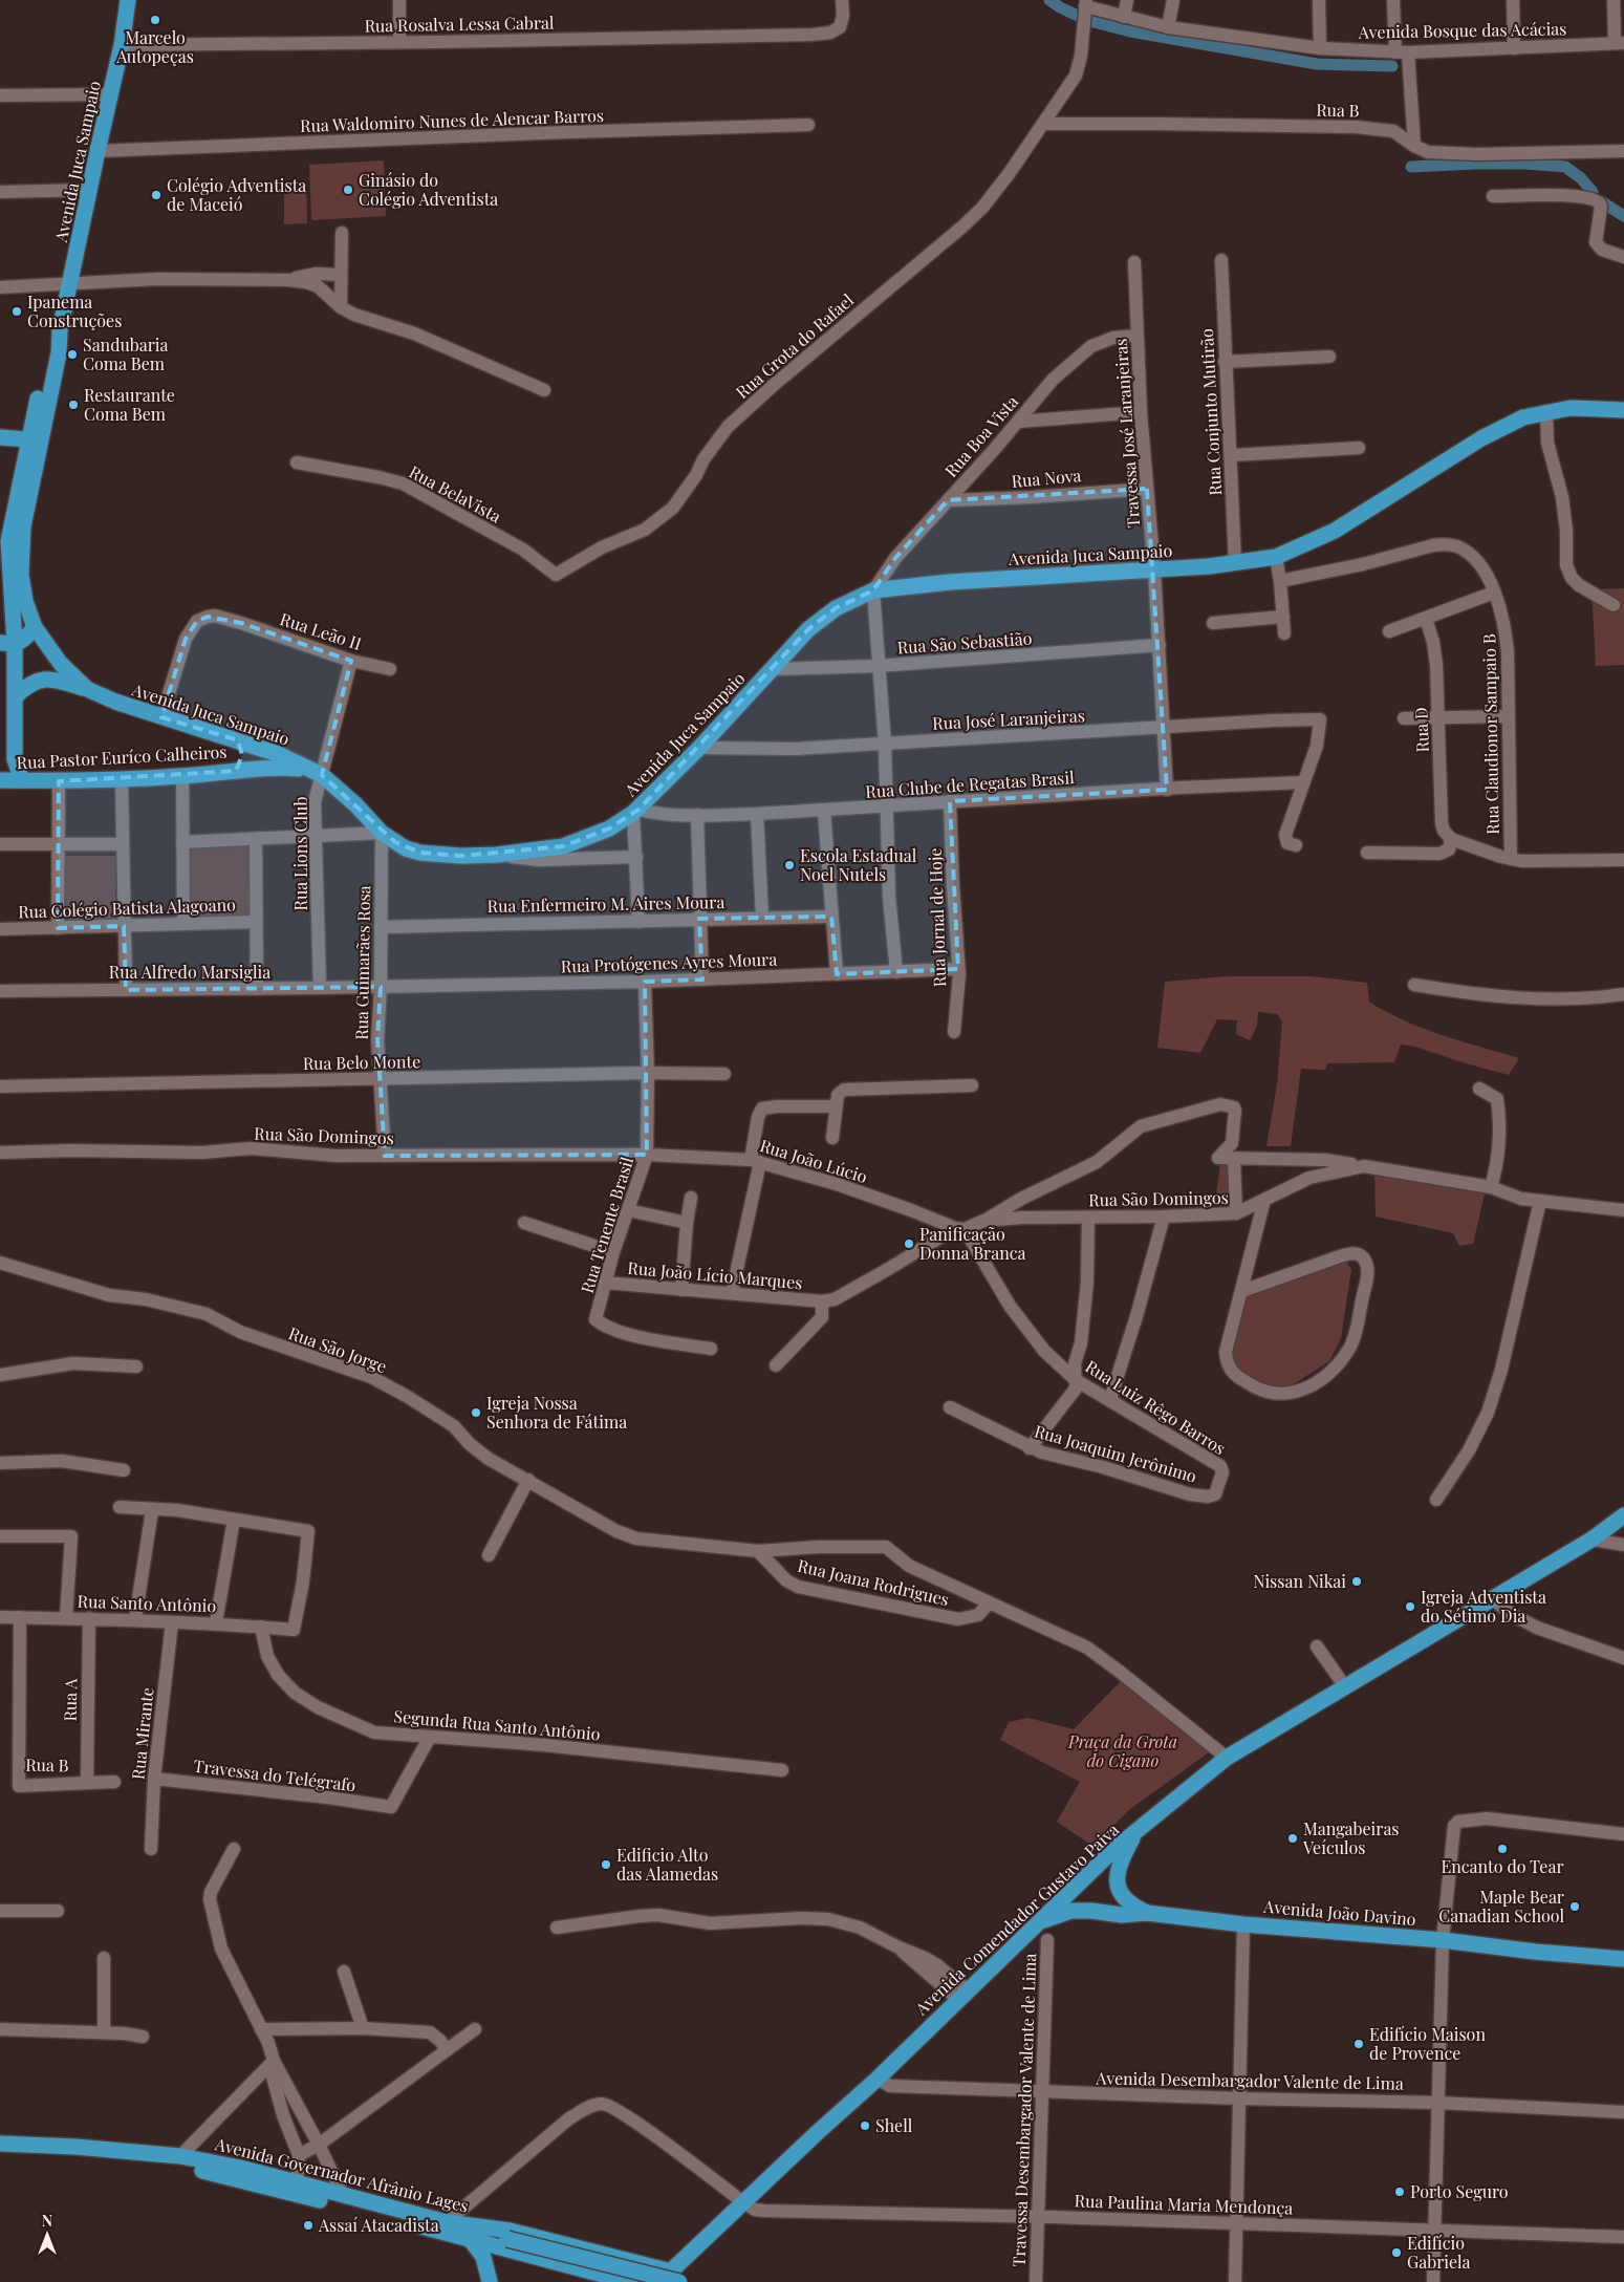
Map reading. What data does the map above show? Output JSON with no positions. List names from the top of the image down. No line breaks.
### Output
{"streets":{"main road":["Avenida Juca Sampaio","Rua Pastor Euríco Calheiros","Avenida João Davino","Avenida Comendador Gustavo Paiva","Avenida Governador Afrânio Lages"],"street":["Rua Rosalva Lessa Cabral","Avenida Bosque das Acácias","Rua B","Rua Waldomiro Nunes de Alencar Barros","Rua Grota do Rafael","Rua Conjunto Mutirão","Travessa José Laranjeiras","Rua Boa Vista","Rua Nova","Rua BelaVista","Rua Leão II","Rua São Sebastião","Rua José Laranjeiras","Rua D","Rua Claudionor Sampaio B","Rua Clube de Regatas Brasil","Rua Lions Club","Rua Enfermeiro M. Aires Moura","Rua Colégio Batista Alagoano","Rua Jornal de Hoje","Rua Guimarães Rosa","Rua Protógenes Ayres Moura","Rua Alfredo Marsiglia","Rua Belo Monte","Rua São Domingos","Rua João Lúcio","Rua Tenente Brasil","Rua João Lício Marques","Rua São Jorge","Rua Luiz Rêgo Barros","Rua Joaquim Jerônimo","Rua Joana Rodrigues","Rua Santo Antônio","Rua A","Segunda Rua Santo Antônio","Rua Mirante","Travessa do Telégrafo","Avenida Desembargador Valente de Lima","Travessa Desembargador Valente de Lima","Rua Paulina Maria Mendonça"]},"crossings":[["Rua Rosalva Lessa Cabral","Avenida Juca Sampaio"],["Avenida Bosque das Acácias","Rua Grota do Rafael"],["Rua B","Rua Grota do Rafael"],["Rua B","Rua Santo Antônio"],["Rua B","Rua A"],["Rua Waldomiro Nunes de Alencar Barros","Avenida Juca Sampaio"],["Avenida Juca Sampaio","Rua Conjunto Mutirão"],["Avenida Juca Sampaio","Travessa José Laranjeiras"],["Avenida Juca Sampaio","Rua Boa Vista"],["Avenida Juca Sampaio","Rua Leão II"],["Avenida Juca Sampaio","Rua São Sebastião"],["Avenida Juca Sampaio","Rua José Laranjeiras"],["Avenida Juca Sampaio","Rua Pastor Euríco Calheiros"],["Avenida Juca Sampaio","Rua Clube de Regatas Brasil"],["Avenida Juca Sampaio","Rua Lions Club"],["Avenida Juca Sampaio","Rua Guimarães Rosa"],["Rua Grota do Rafael","Rua BelaVista"],["Travessa José Laranjeiras","Rua Boa Vista"],["Travessa José Laranjeiras","Rua Nova"],["Travessa José Laranjeiras","Rua São Sebastião"],["Travessa José Laranjeiras","Rua José Laranjeiras"],["Travessa José Laranjeiras","Rua Clube de Regatas Brasil"],["Rua Boa Vista","Rua Nova"],["Rua Leão II","Rua Lions Club"],["Rua José Laranjeiras","Rua Clube de Regatas Brasil"],["Rua Pastor Euríco Calheiros","Rua Lions Club"],["Rua Clube de Regatas Brasil","Rua Jornal de Hoje"],["Rua Lions Club","Rua Alfredo Marsiglia"],["Rua Enfermeiro M. Aires Moura","Rua Guimarães Rosa"],["Rua Jornal de Hoje","Rua Protógenes Ayres Moura"],["Rua Guimarães Rosa","Rua Protógenes Ayres Moura"],["Rua Guimarães Rosa","Rua Alfredo Marsiglia"],["Rua Guimarães Rosa","Rua Belo Monte"],["Rua Guimarães Rosa","Rua São Domingos"],["Rua Protógenes Ayres Moura","Rua Alfredo Marsiglia"],["Rua Protógenes Ayres Moura","Rua Tenente Brasil"],["Rua Belo Monte","Rua Tenente Brasil"],["Rua São Domingos","Rua João Lúcio"],["Rua São Domingos","Rua Tenente Brasil"],["Rua São Domingos","Rua João Lício Marques"],["Rua São Domingos","Rua Luiz Rêgo Barros"],["Rua João Lúcio","Rua Tenente Brasil"],["Rua João Lúcio","Rua Luiz Rêgo Barros"],["Rua Tenente Brasil","Rua João Lício Marques"],["Rua São Jorge","Rua Joana Rodrigues"],["Rua São Jorge","Avenida Comendador Gustavo Paiva"],["Rua Luiz Rêgo Barros","Rua Joaquim Jerônimo"],["Rua Santo Antônio","Rua A"],["Rua Santo Antônio","Segunda Rua Santo Antônio"],["Rua Santo Antônio","Rua Mirante"],["Segunda Rua Santo Antônio","Travessa do Telégrafo"],["Rua Mirante","Travessa do Telégrafo"],["Avenida João Davino","Avenida Comendador Gustavo Paiva"],["Avenida Comendador Gustavo Paiva","Avenida Desembargador Valente de Lima"],["Avenida Comendador Gustavo Paiva","Avenida Governador Afrânio Lages"],["Avenida Comendador Gustavo Paiva","Rua Paulina Maria Mendonça"],["Avenida Desembargador Valente de Lima","Travessa Desembargador Valente de Lima"],["Travessa Desembargador Valente de Lima","Rua Paulina Maria Mendonça"],["Avenida Governador Afrânio Lages","Rua Paulina Maria Mendonça"]],"parks":["Praça da Grota do Cigano"],"places":["Marcelo Autopeças","Ginásio do Colégio Adventista","Colégio Adventista de Maceió","Ipanema Construções","Sandubaria Coma Bem","Restaurante Coma Bem","Escola Estadual Noel Nutels","Panificação Donna Branca","Igreja Nossa Senhora de Fátima","Nissan Nikai","Igreja Adventista do Sétimo Dia","Mangabeiras Veículos","Encanto do Tear","Edificio Alto das Alamedas","Maple Bear Canadian School","Edifício Maison de Provence","Shell","Porto Seguro","Assaí Atacadista","Edifício Gabriela"],"north":"top"}
